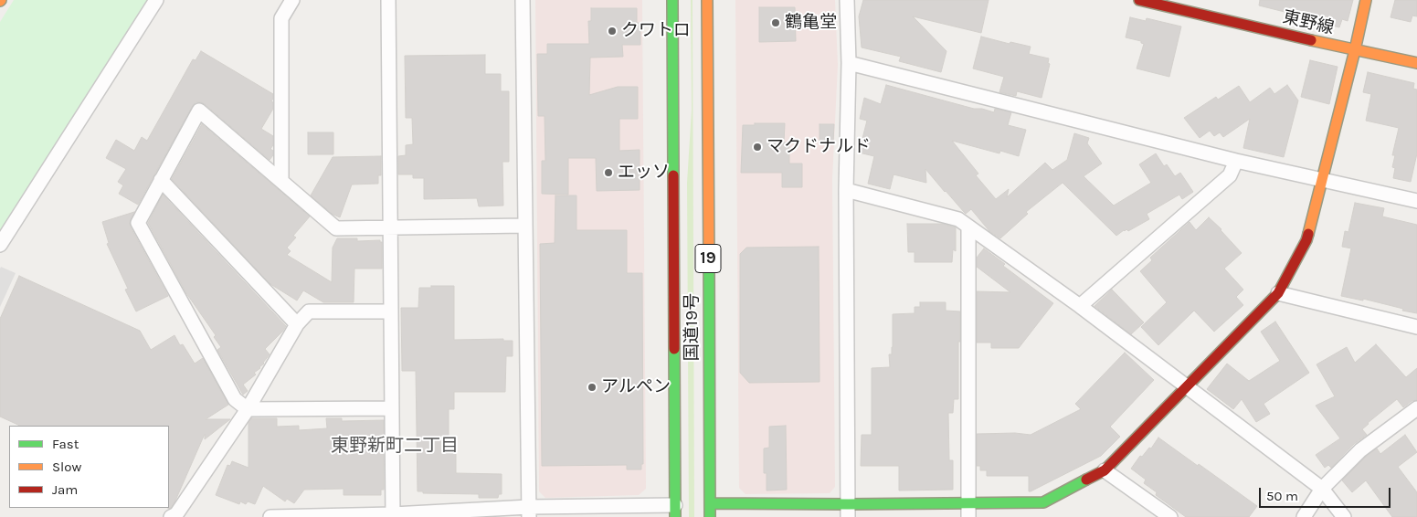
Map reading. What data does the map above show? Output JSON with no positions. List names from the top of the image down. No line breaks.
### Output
{"streets":{"main road":["東野線","19","国道19号"]},"districts":["東野新町二丁目"],"places":["鶴亀堂","クワトロ","マクドナルド","エッソ","アルペン"],"legend":["Fast","Slow","Jam"],"scale_bar":"50 m"}
